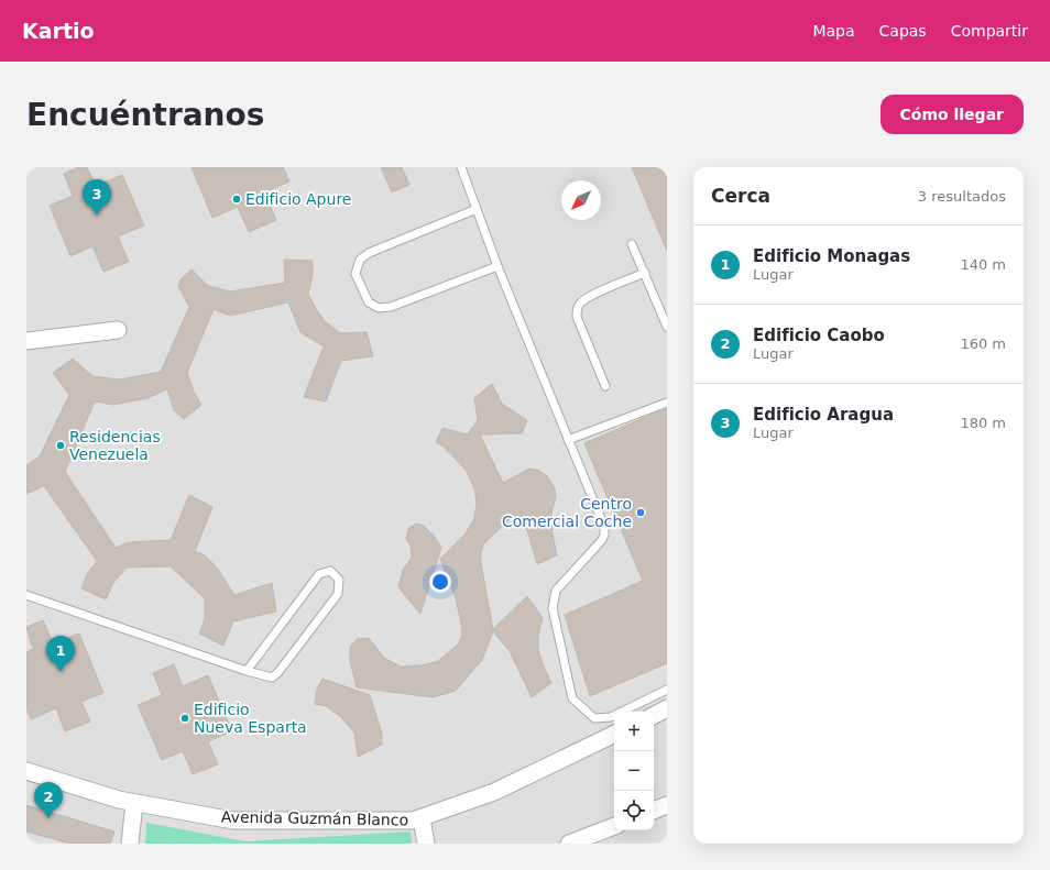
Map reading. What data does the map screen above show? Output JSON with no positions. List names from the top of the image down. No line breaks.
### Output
{"streets":{"street":["Avenida Guzmán Blanco"]},"places":["Edificio Apure","Residencias Venezuela","Centro Comercial Coche","Edificio Nueva Esparta"],"north":"bottom left","page":{"header":"Kartio","nav":["Mapa","Capas","Compartir"],"buttons":"Cómo llegar","title":"Encuéntranos","heading":["Cerca","3 resultados"],"pins":["3","1","2"],"list":[{"mark":"1","name":"Edificio Monagas","note":"Lugar","value":"140 m"},{"mark":"2","name":"Edificio Caobo","note":"Lugar","value":"160 m"},{"mark":"3","name":"Edificio Aragua","note":"Lugar","value":"180 m"}],"map_buttons":["+","−"]}}
